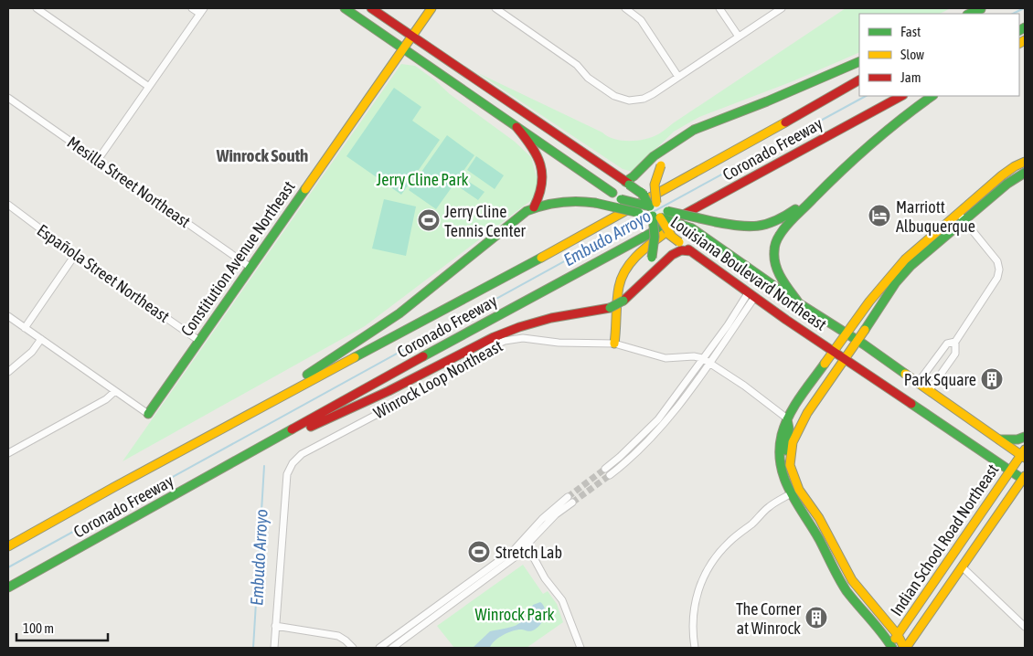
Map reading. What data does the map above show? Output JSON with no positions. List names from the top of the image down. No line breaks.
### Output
{"streets":{"main road":["Coronado Freeway","Constitution Avenue Northeast","Louisiana Boulevard Northeast","Indian School Road Northeast"],"street":["Mesilla Street Northeast","Española Street Northeast","Winrock Loop Northeast"]},"crossings":[["Mesilla Street Northeast","Constitution Avenue Northeast"],["Constitution Avenue Northeast","Española Street Northeast"],["Constitution Avenue Northeast","Louisiana Boulevard Northeast"],["Louisiana Boulevard Northeast","Indian School Road Northeast"]],"districts":["Winrock South"],"water":["Embudo Arroyo"],"parks":["Jerry Cline Park","Winrock Park"],"places":{"hotel":["Marriott Albuquerque"],"sports":["Jerry Cline Tennis Center","Stretch Lab"],"building":["Park Square","The Corner at Winrock"]},"legend":["Fast","Slow","Jam"],"scale_bar":"100 m"}
